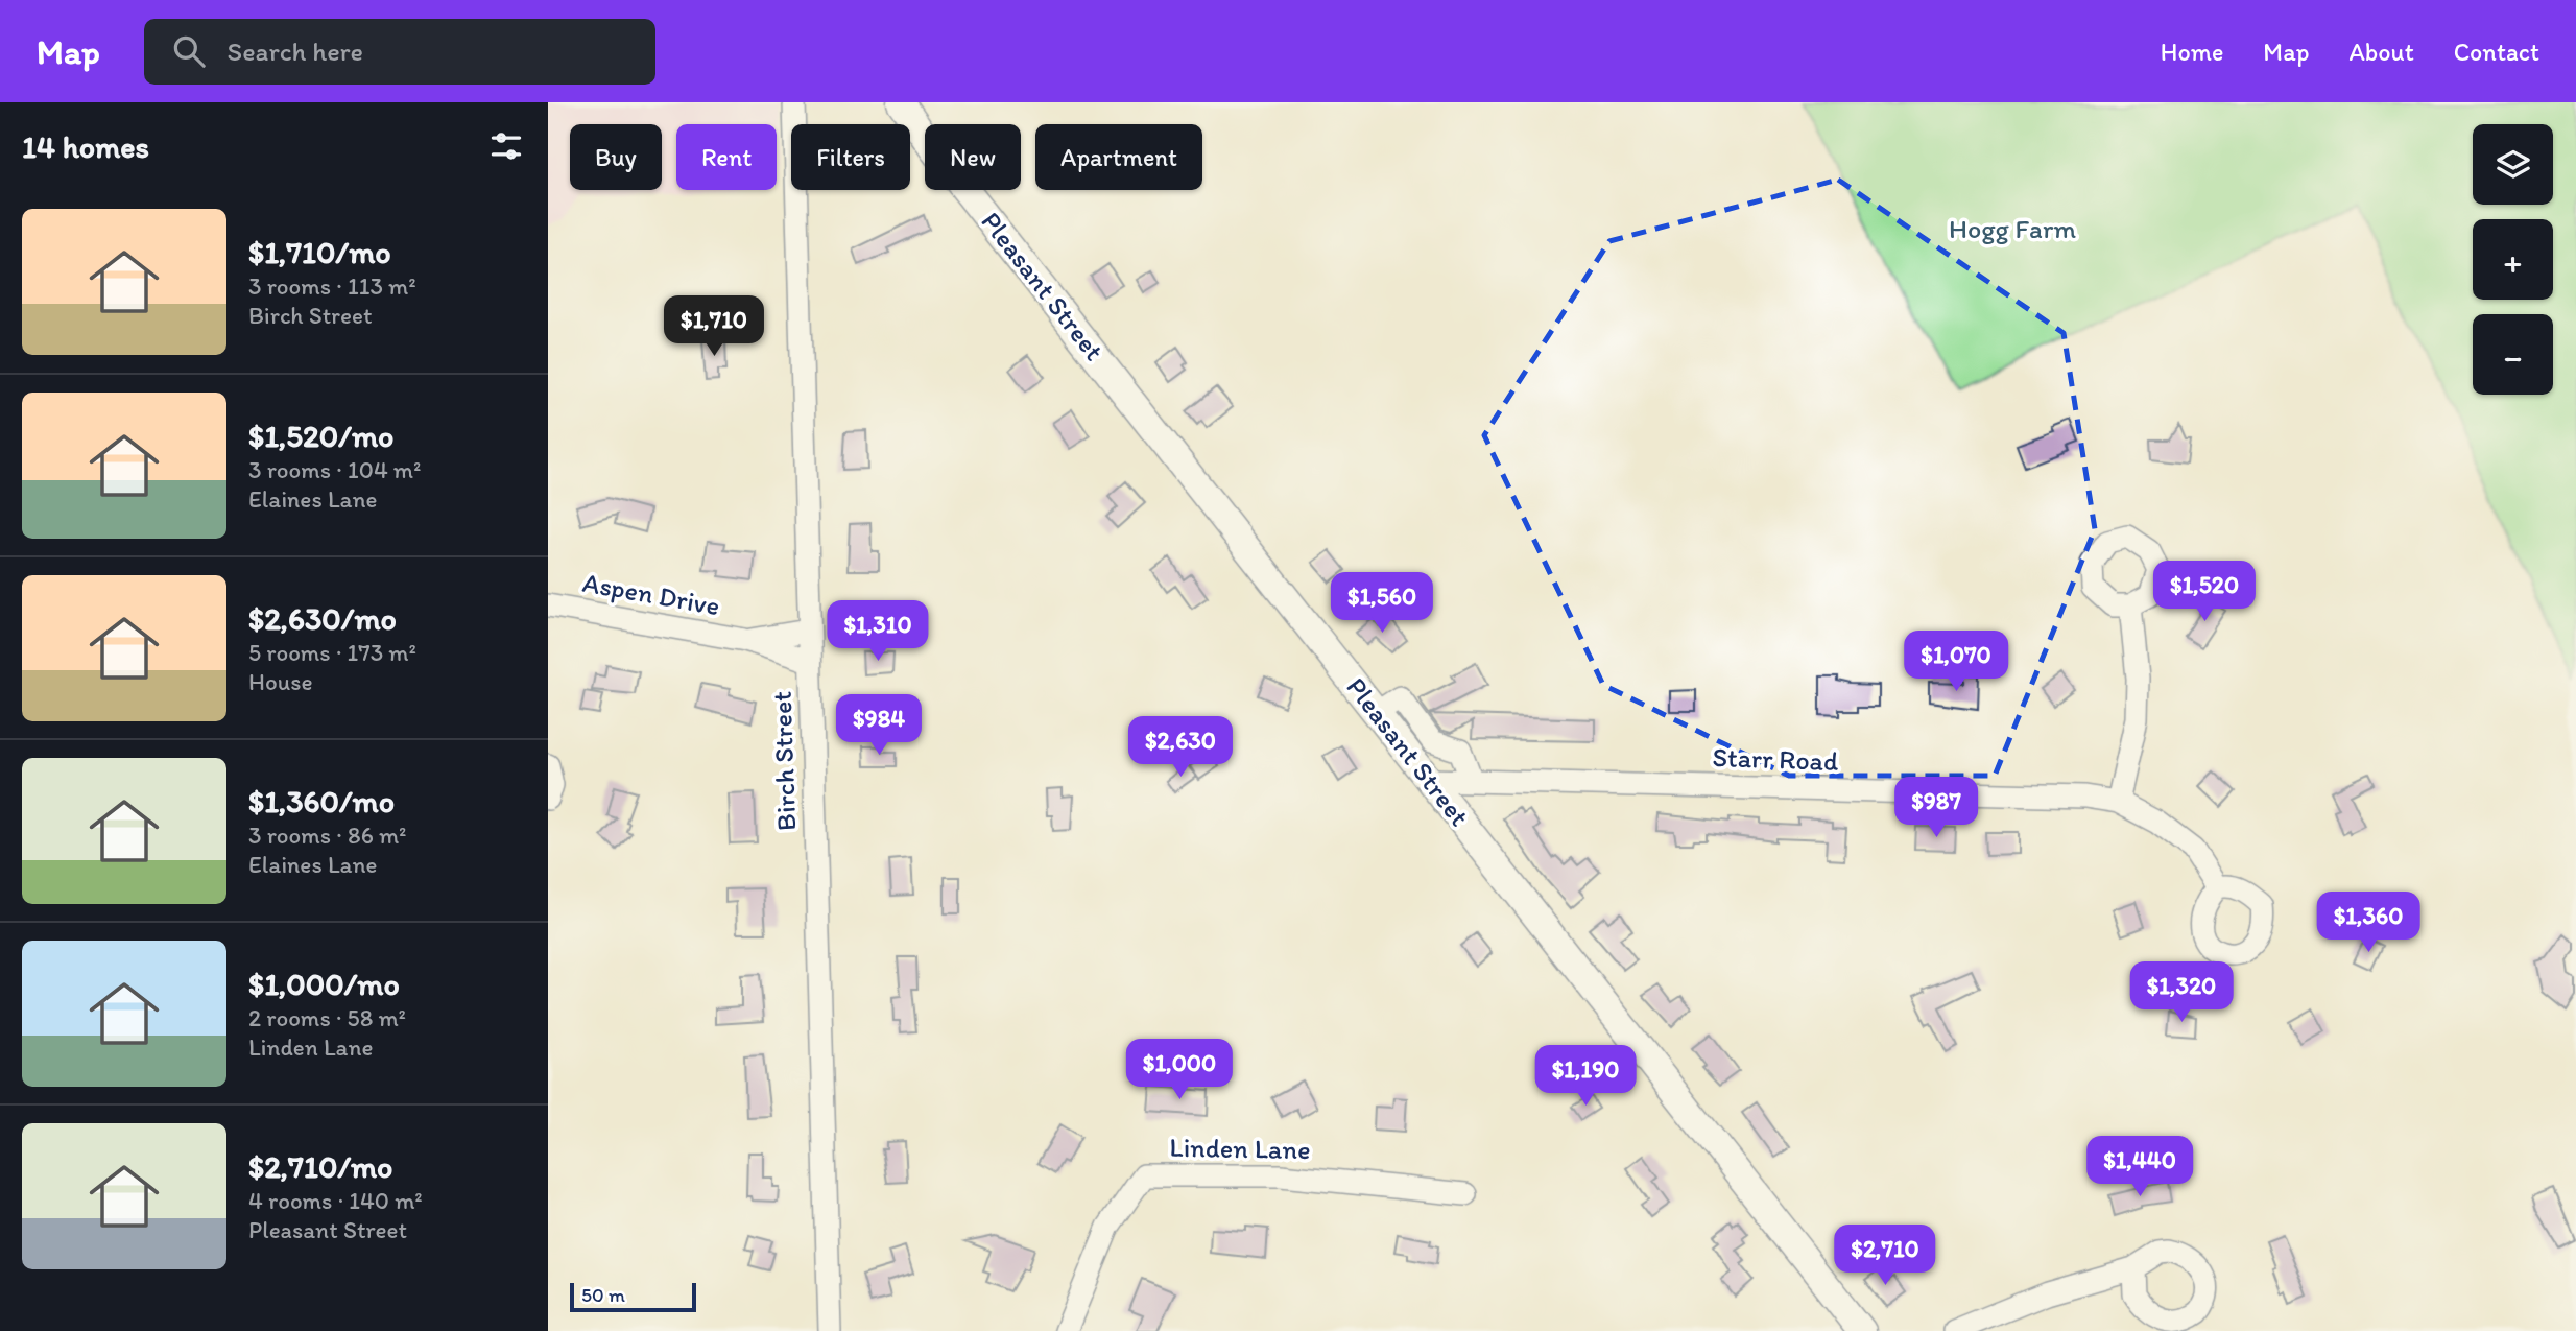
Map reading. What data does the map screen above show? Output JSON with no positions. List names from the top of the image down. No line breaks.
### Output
{"streets":{"main road":["Pleasant Street"],"street":["Aspen Drive","Starr Road","Birch Street","Linden Lane"]},"crossings":[["Pleasant Street","Starr Road"],["Aspen Drive","Birch Street"]],"parks":["Hogg Farm"],"scale_bar":"50 m","page":{"header":"Map","search":"Search here","nav":["Home","Map","About","Contact"],"heading":"14 homes","map_buttons":["+","−"],"chip":["Buy","Rent","Filters","New","Apartment"],"list":[{"name":"$1,710/mo","note":"3 rooms · 113 m² · Birch Street"},{"name":"$1,520/mo","note":"3 rooms · 104 m² · Elaines Lane"},{"name":"$2,630/mo","note":"5 rooms · 173 m² · House"},{"name":"$1,360/mo","note":"3 rooms · 86 m² · Elaines Lane"},{"name":"$1,000/mo","note":"2 rooms · 58 m² · Linden Lane"},{"name":"$2,710/mo","note":"4 rooms · 140 m² · Pleasant Street"}],"price":["$1,710","$1,520","$1,560","$1,310","$1,070","$984","$2,630","$987","$1,360","$1,320","$1,000","$1,190","$1,440","$2,710"],"scale":"50 m"}}
